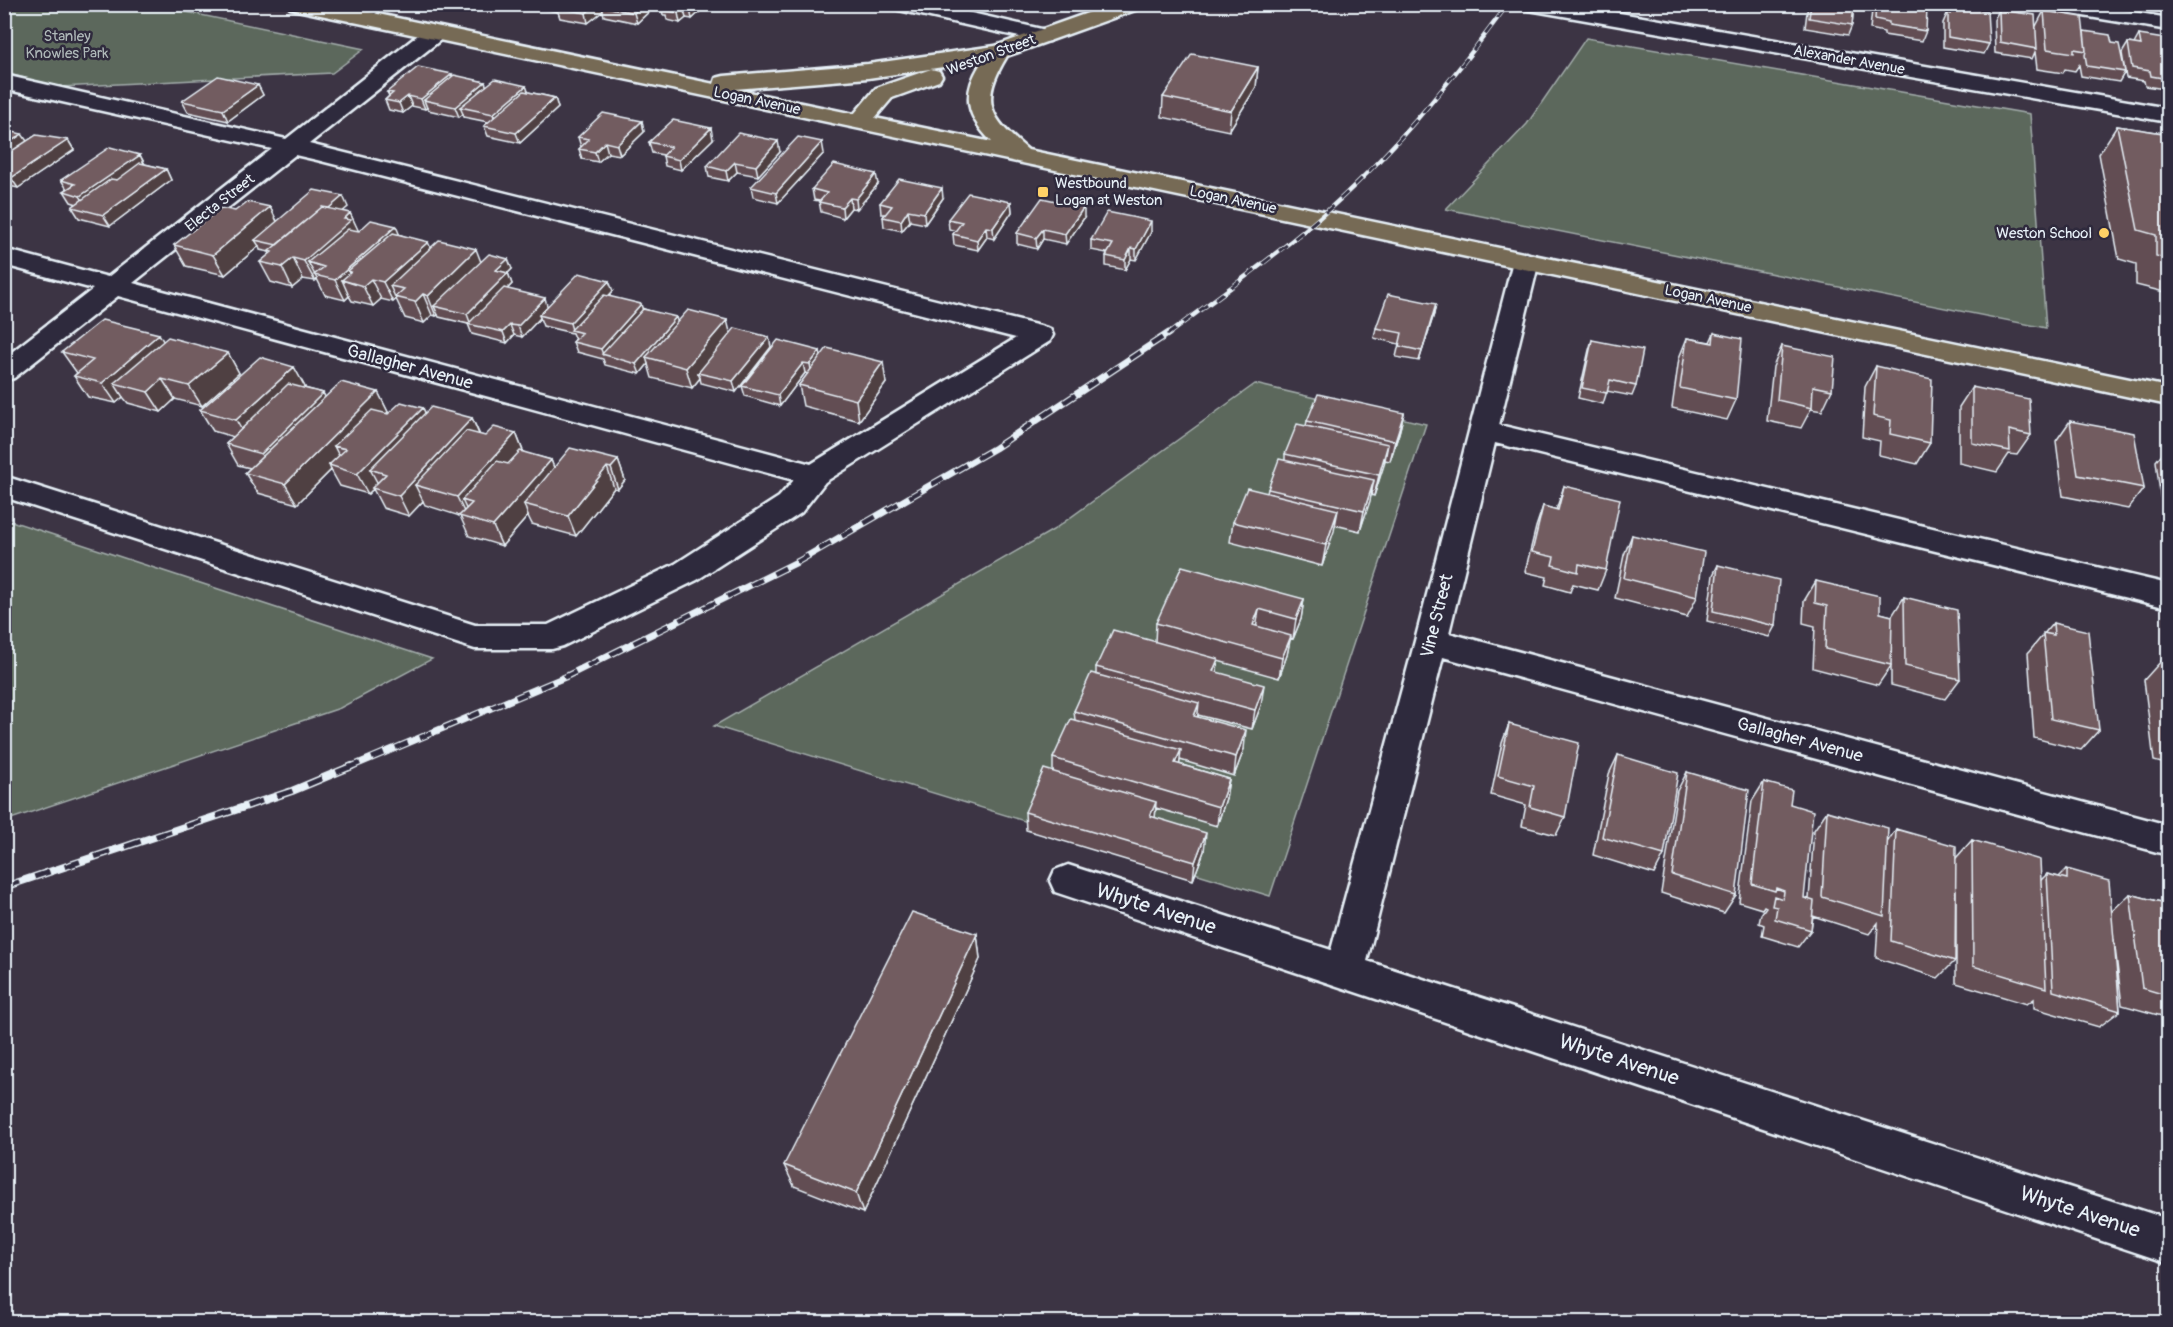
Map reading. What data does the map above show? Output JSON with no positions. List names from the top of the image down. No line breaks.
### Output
{"streets":{"main road":["Weston Street","Logan Avenue"],"street":["Alexander Avenue","Electa Street","Gallagher Avenue","Vine Street","Whyte Avenue"]},"crossings":[["Weston Street","Logan Avenue"],["Logan Avenue","Electa Street"],["Logan Avenue","Vine Street"],["Electa Street","Gallagher Avenue"],["Gallagher Avenue","Vine Street"],["Vine Street","Whyte Avenue"]],"parks":["Stanley Knowles Park"],"places":{"transit":["Westbound Logan at Weston"],"other":["Weston School"]}}
